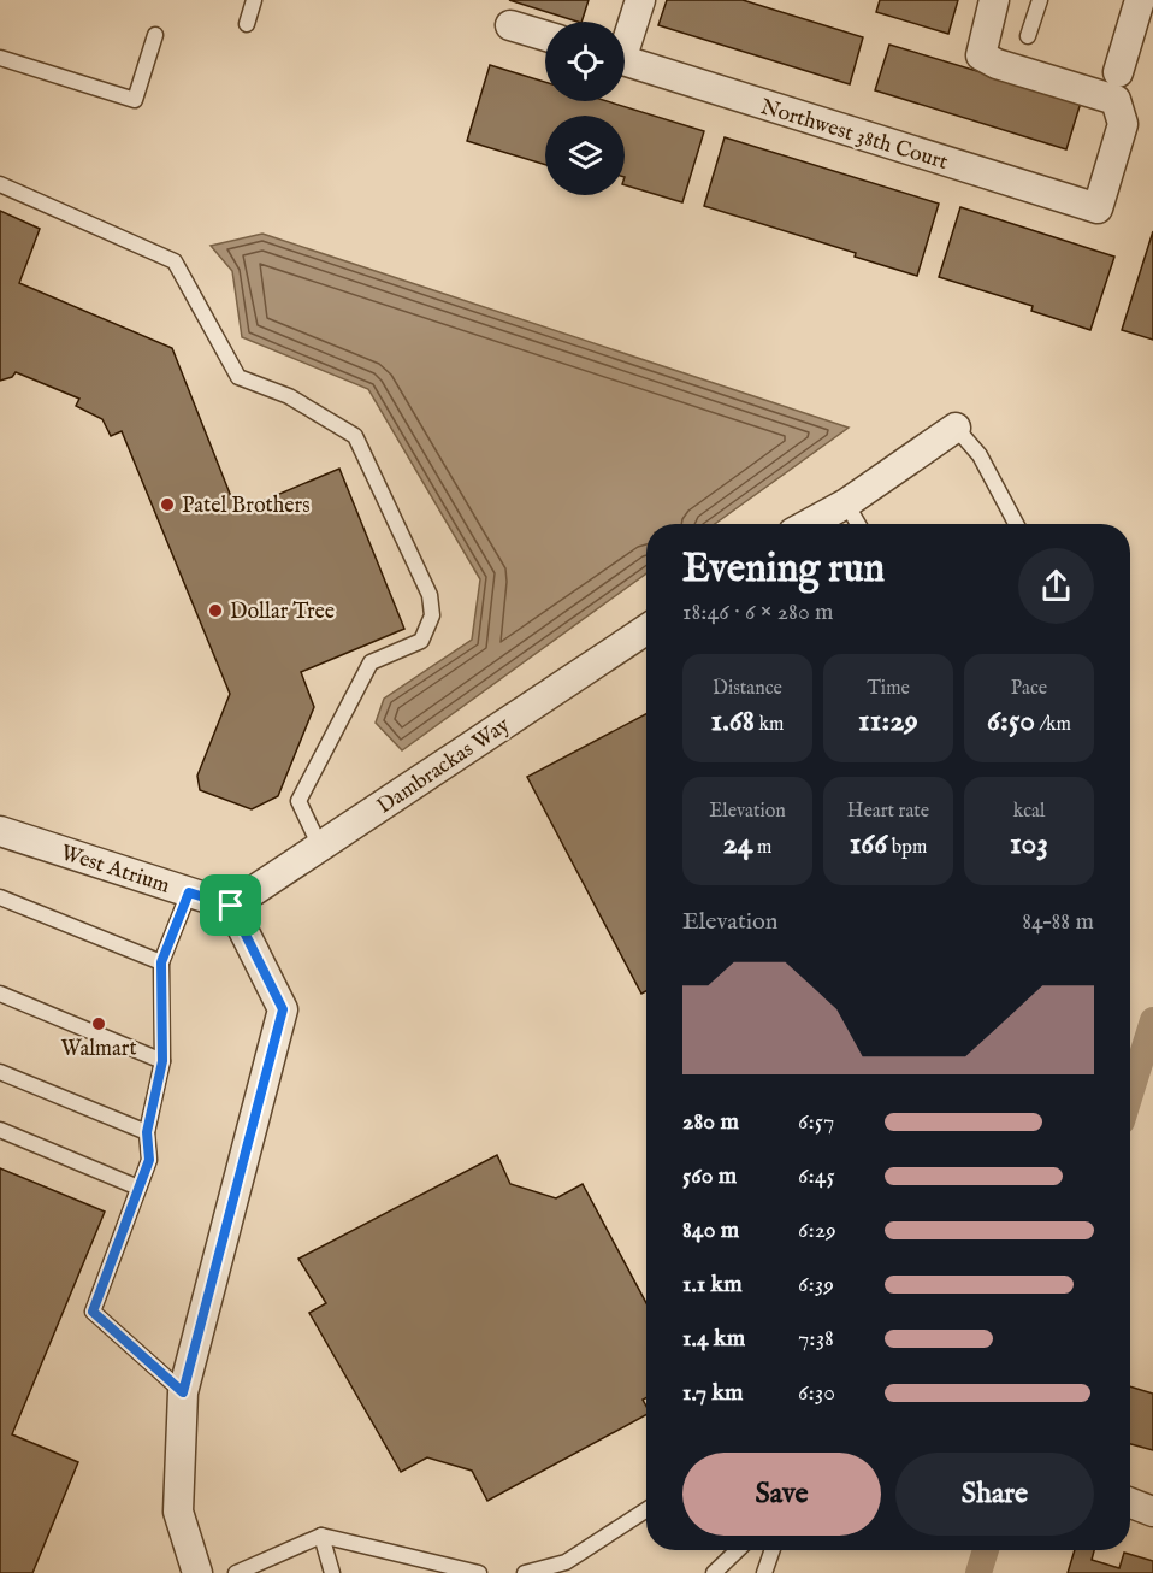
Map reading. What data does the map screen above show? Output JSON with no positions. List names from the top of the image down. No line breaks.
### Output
{"streets":{"street":["Northwest 38th Court","Dambrackas Way","West Atrium"]},"crossings":[["Dambrackas Way","West Atrium"]],"places":["Patel Brothers","Dollar Tree","Walmart"],"page":{"heading":["Evening run","18:46 · 6 × 280 m"],"stats":[["Distance","1.68 km"],["Time","11:29"],["Pace","6:50 /km"],["Elevation","24 m"],["Heart rate","166 bpm"],["kcal","103"]],"chart":["Elevation","84–88 m"],"list":[{"name":"280 m","note":"6:57"},{"name":"560 m","note":"6:45"},{"name":"840 m","note":"6:29"},{"name":"1.1 km","note":"6:39"},{"name":"1.4 km","note":"7:38"},{"name":"1.7 km","note":"6:30"}],"buttons":["Save","Share"]}}
